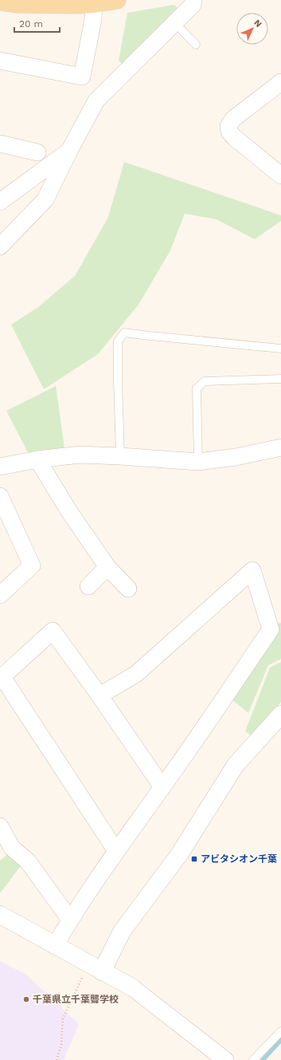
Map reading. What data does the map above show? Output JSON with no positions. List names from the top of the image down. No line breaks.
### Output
{"places":{"transit":["アビタシオン千葉"],"other":["千葉県立千葉聾学校"]},"scale_bar":"20 m","north":"top right"}
